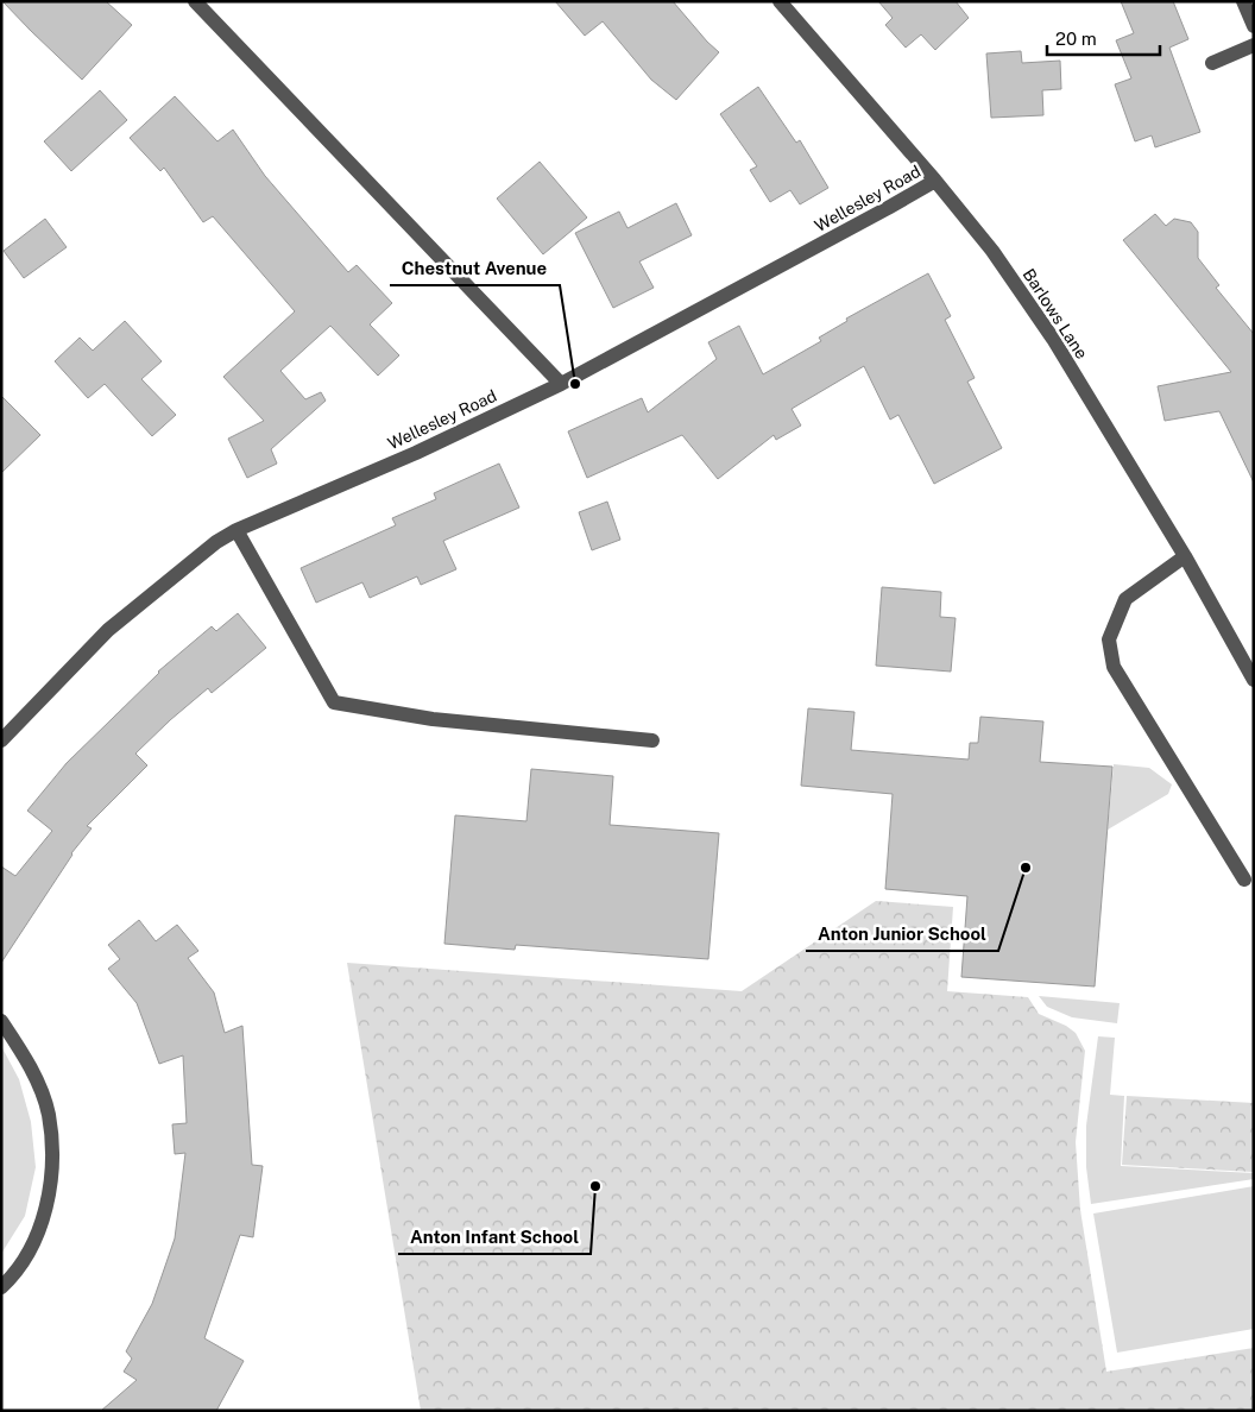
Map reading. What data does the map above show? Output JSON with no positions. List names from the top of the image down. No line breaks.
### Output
{"streets":{"street":["Wellesley Road","Barlows Lane"]},"crossings":[["Wellesley Road","Barlows Lane"]],"places":["Chestnut Avenue","Anton Junior School","Anton Infant School"],"scale_bar":"20 m"}
